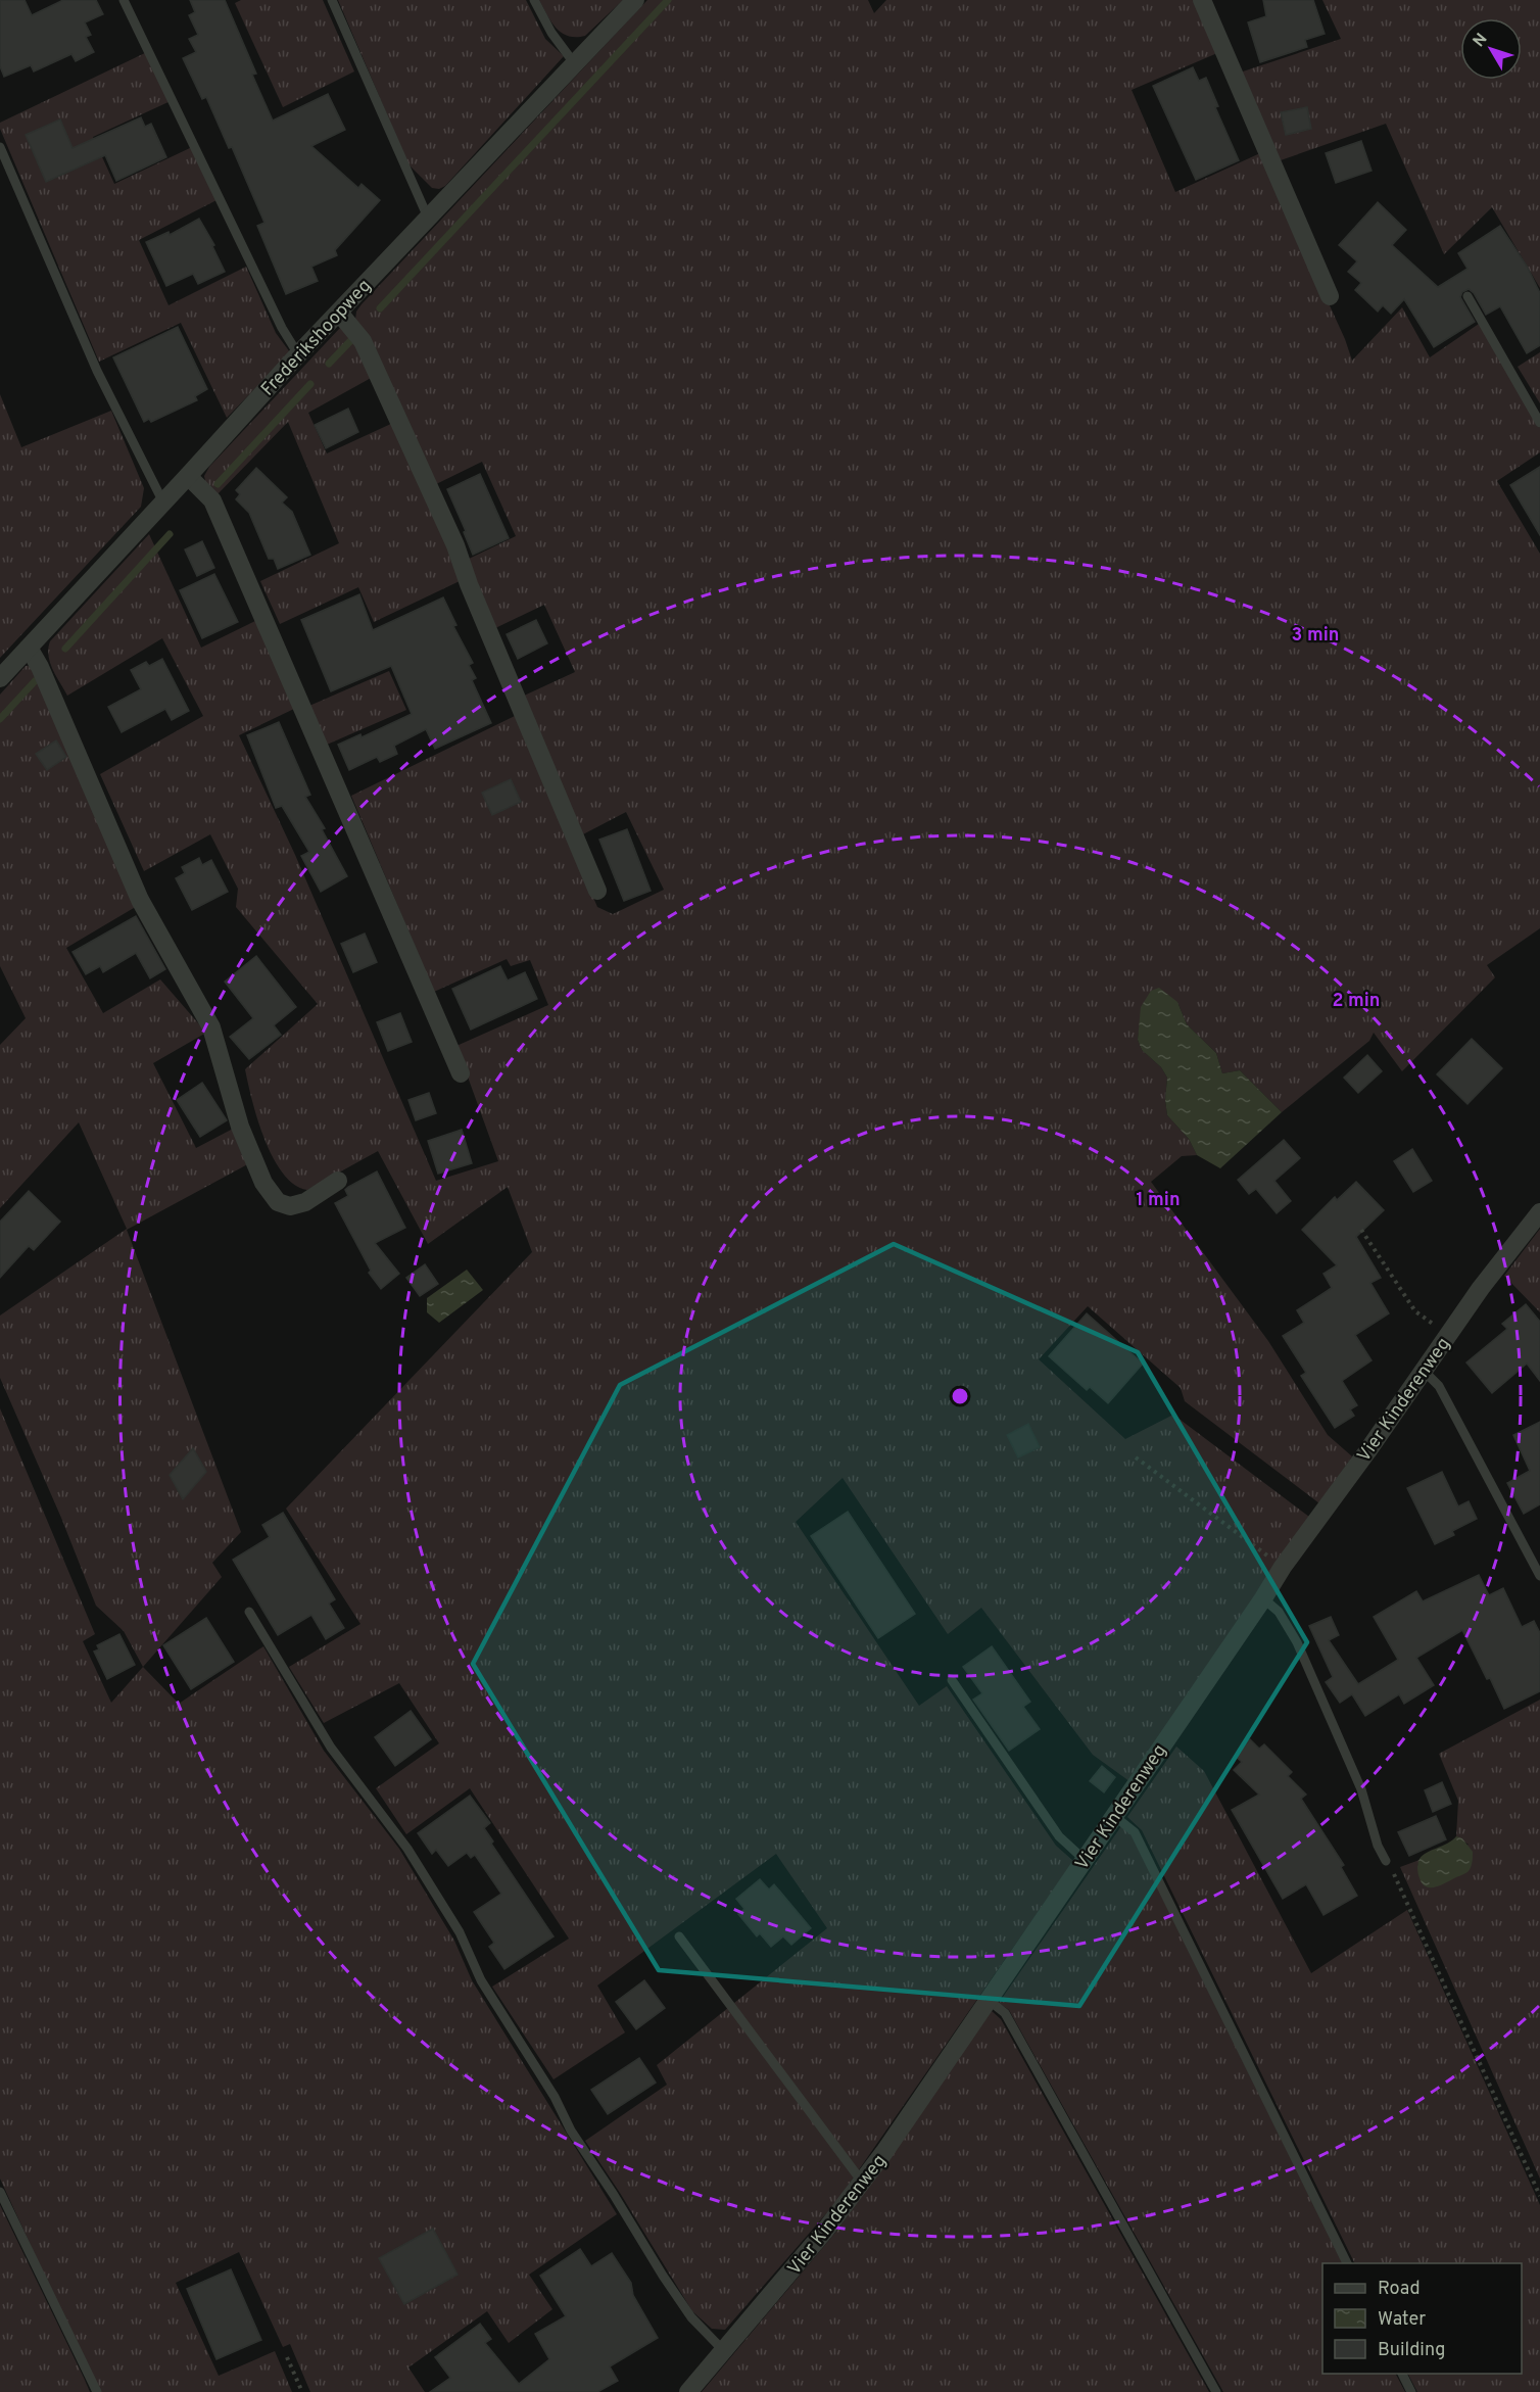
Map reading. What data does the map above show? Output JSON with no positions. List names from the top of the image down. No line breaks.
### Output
{"streets":{"street":["Frederikshoopweg","Vier Kinderenweg"]},"legend":["Road","Water","Building"],"north":"top left","rings":["3 min","2 min","1 min"]}
